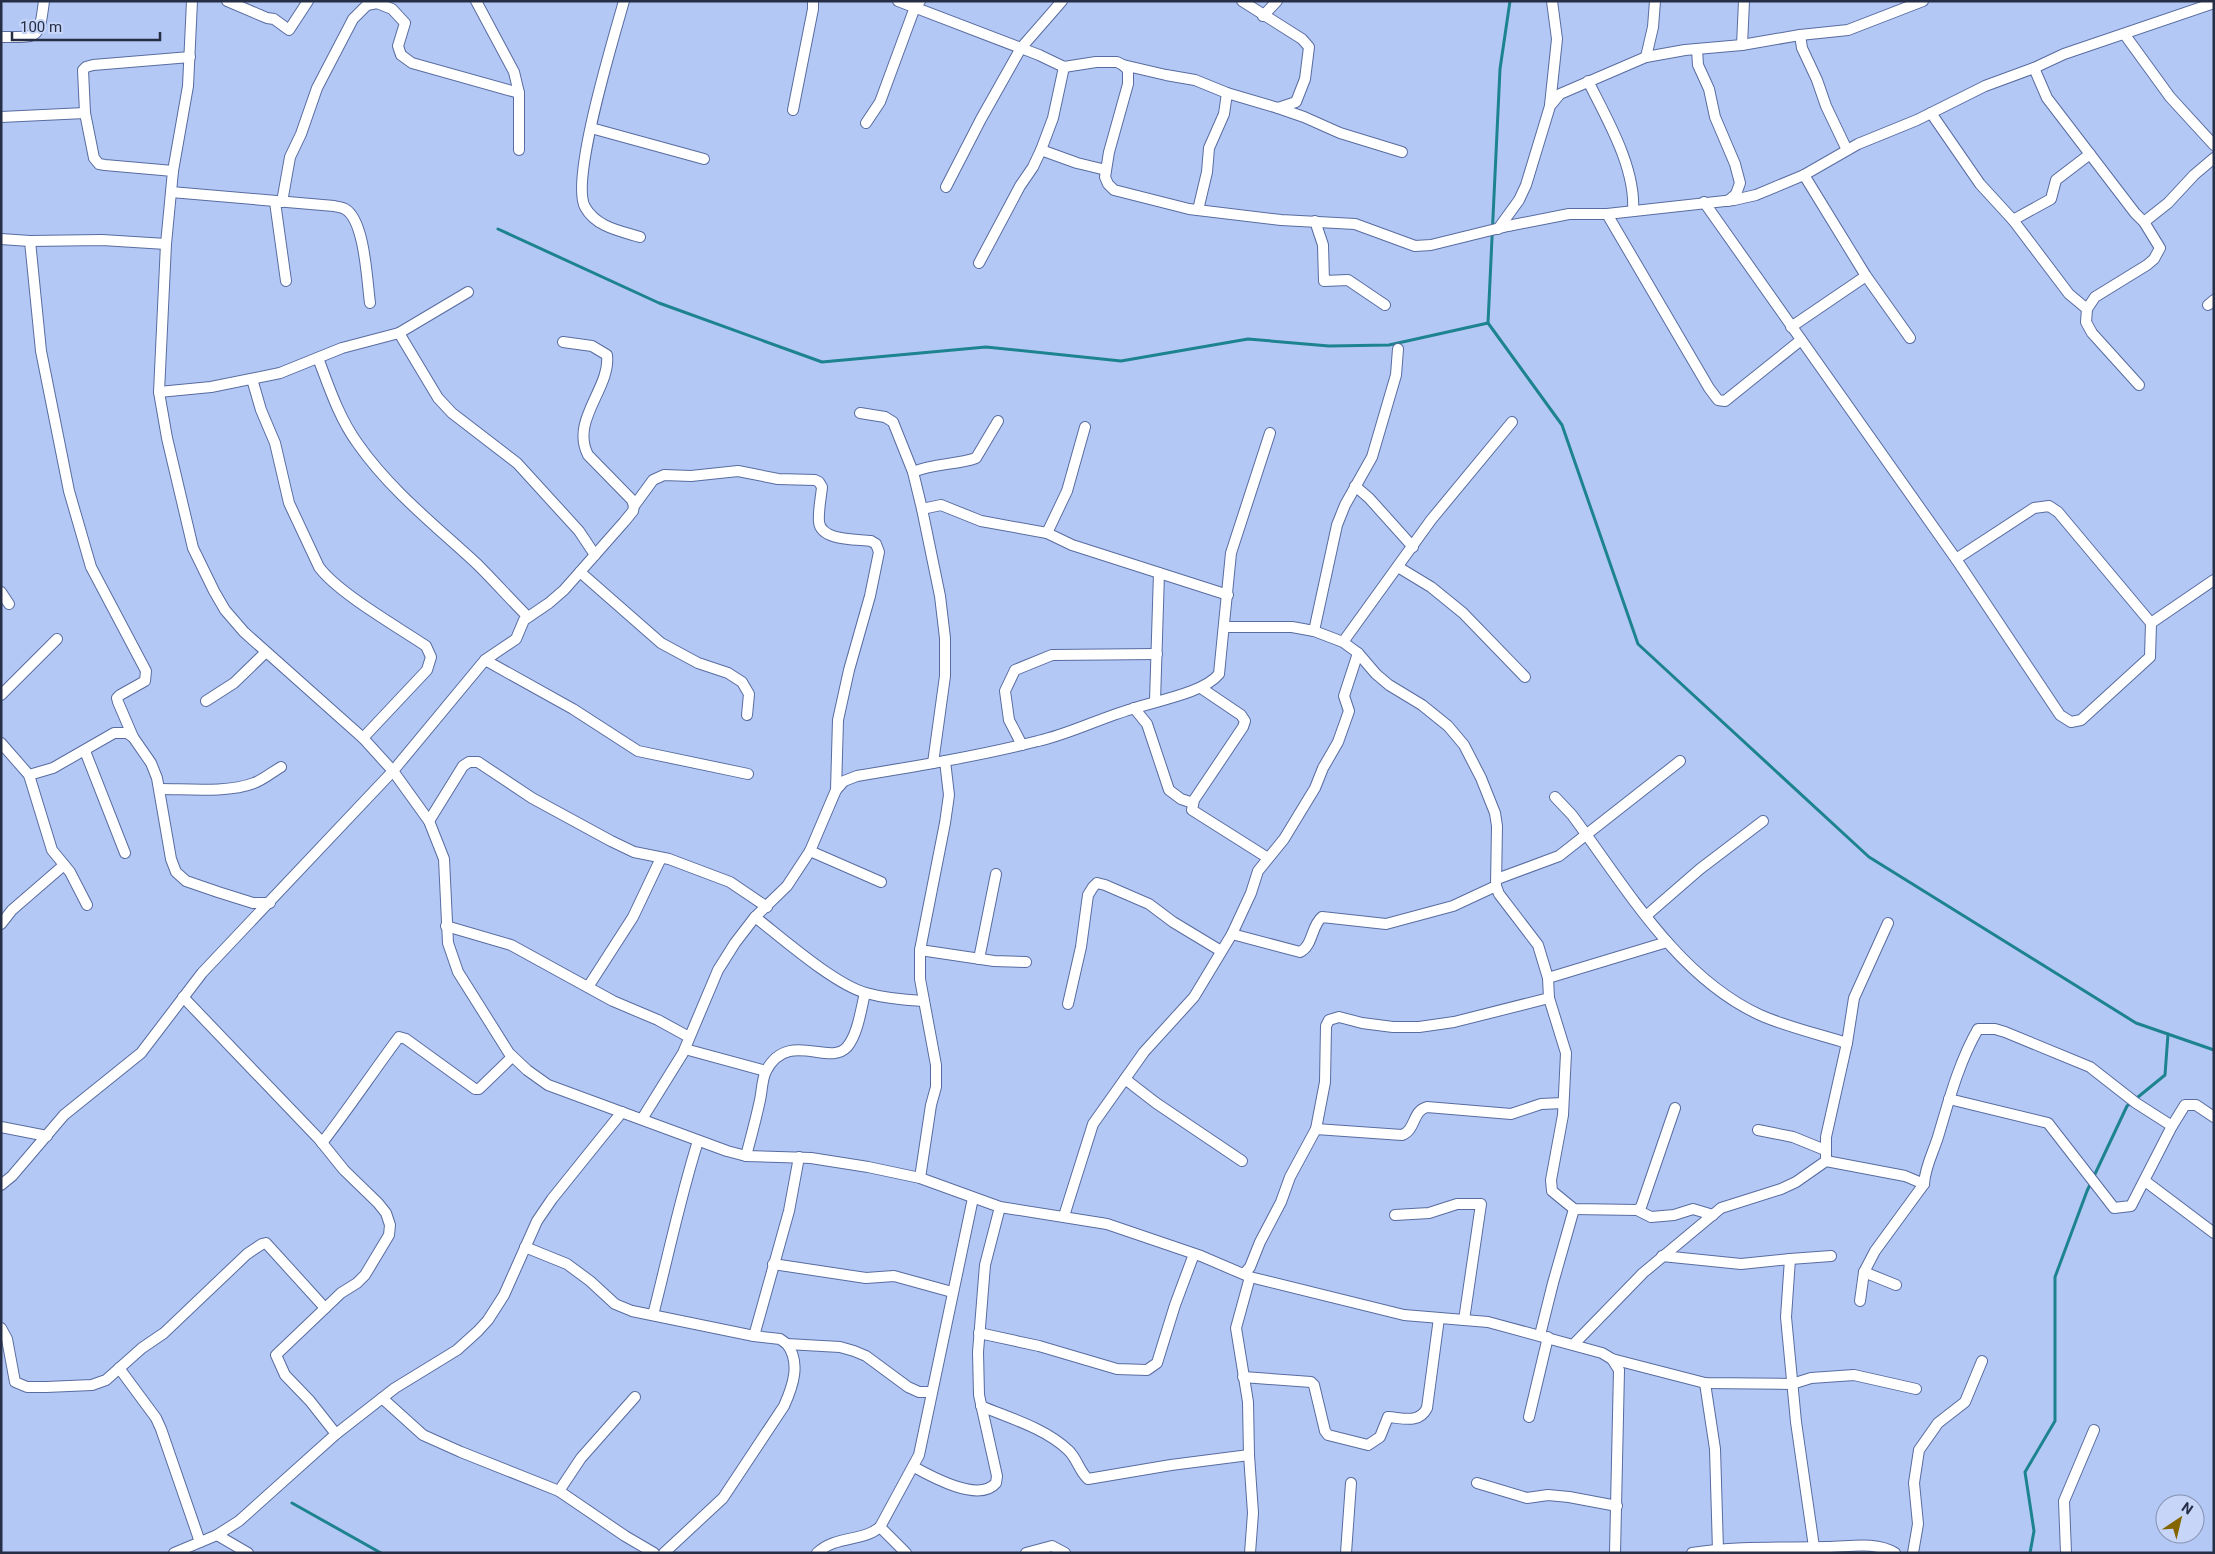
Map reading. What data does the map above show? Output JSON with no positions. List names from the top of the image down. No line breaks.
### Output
{"scale_bar":"100 m","north":"top right"}
